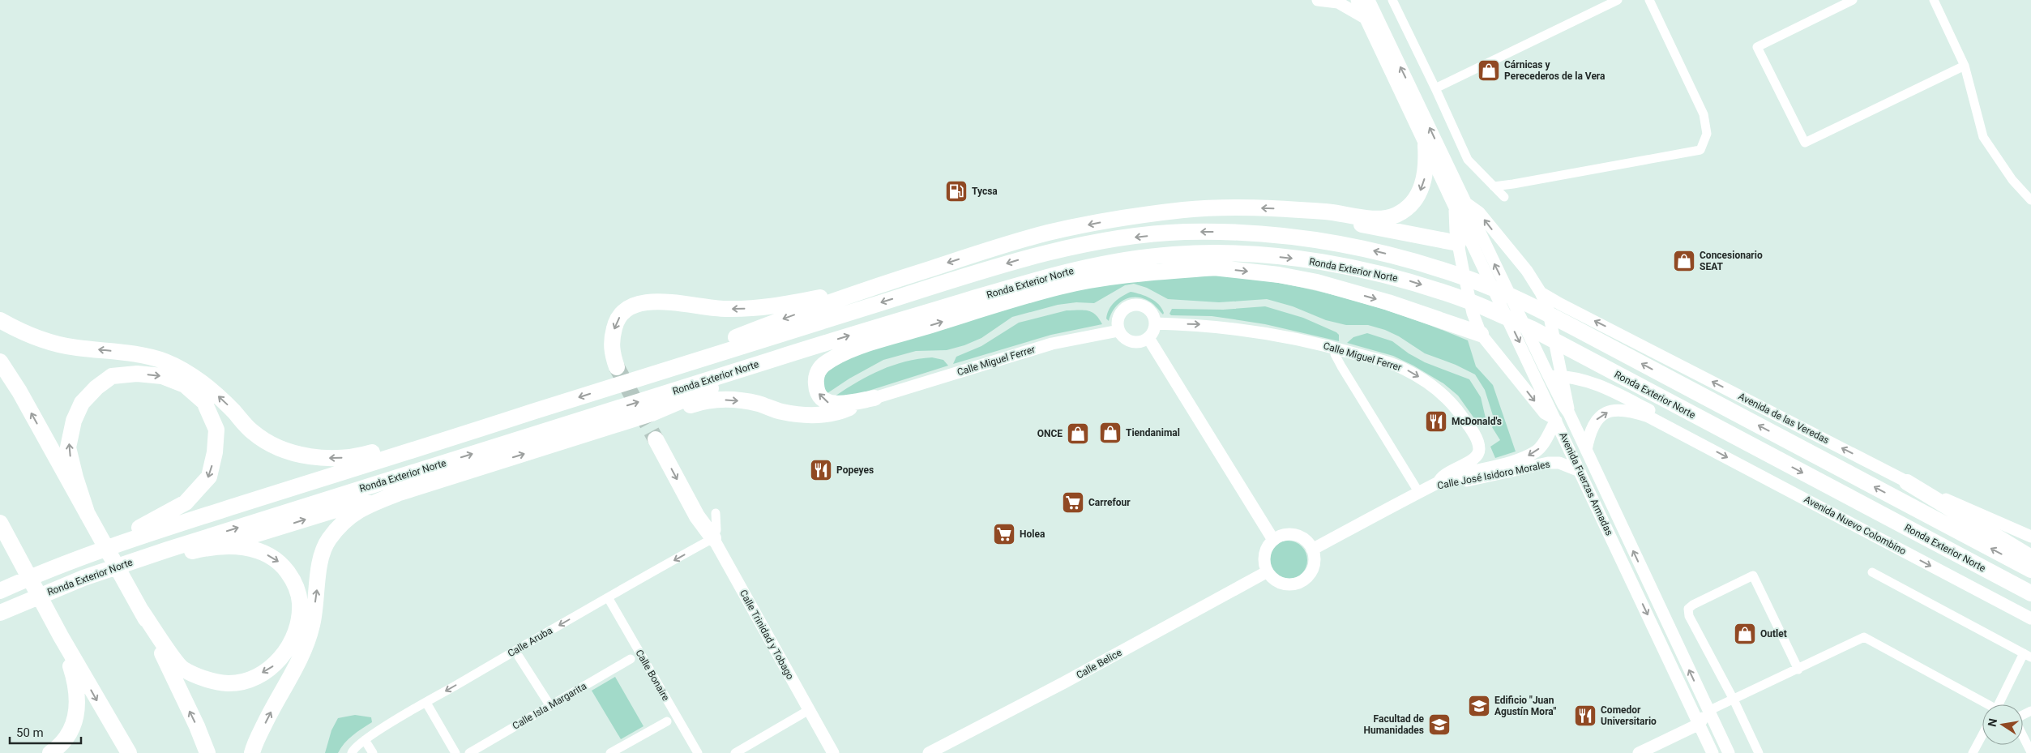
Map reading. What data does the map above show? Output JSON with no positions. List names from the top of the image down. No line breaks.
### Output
{"streets":{"highway":["Ronda Exterior Norte"],"street":["Calle Miguel Ferrer","Avenida de las Veredas","Calle José Isidoro Morales","Avenida Fuerzas Armadas","Avenida Nuevo Colombino","Calle Trinidad y Tobago","Calle Aruba","Calle Belice","Calle Bonaire","Calle Isla Margarita"]},"crossings":[["Calle Miguel Ferrer","Calle José Isidoro Morales"],["Calle José Isidoro Morales","Avenida Fuerzas Armadas"],["Calle José Isidoro Morales","Calle Belice"],["Avenida Fuerzas Armadas","Avenida Nuevo Colombino"],["Calle Trinidad y Tobago","Calle Aruba"],["Calle Aruba","Calle Bonaire"]],"one_way":["Avenida de las Veredas","Calle Aruba"],"places":{"shop":["Cárnicas y Perecederos de la Vera","Concesionario SEAT","Tiendanimal","ONCE","Outlet"],"fuel station":["Tycsa"],"restaurant":["McDonald's","Popeyes","Comedor Universitario"],"supermarket":["Carrefour","Holea"],"school or university":["Edificio \"Juan Agustín Mora\"","Facultad de Humanidades"]},"scale_bar":"50 m","north":"left"}
